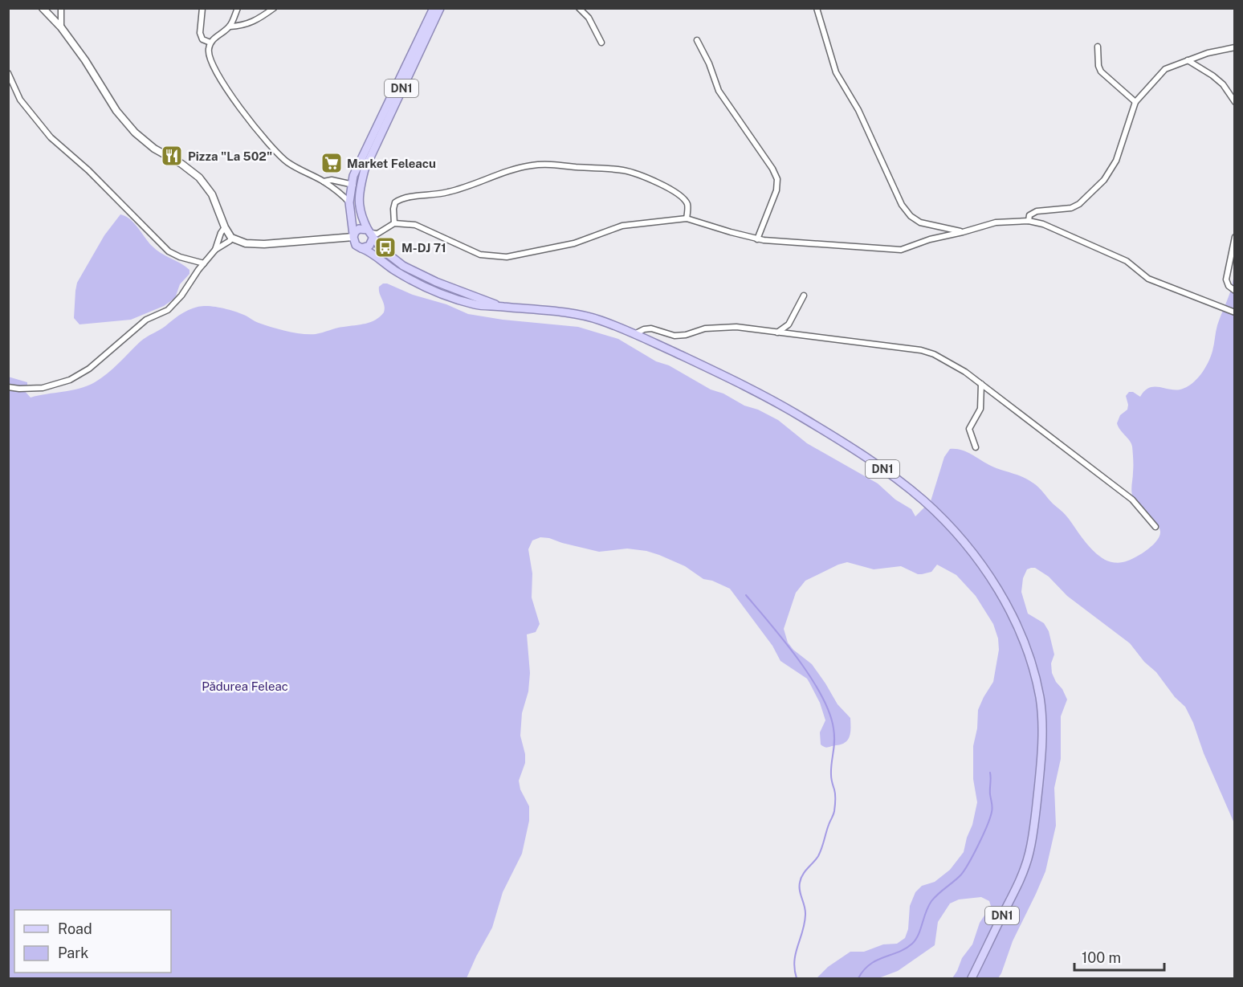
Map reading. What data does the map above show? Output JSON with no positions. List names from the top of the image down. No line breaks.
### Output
{"streets":{"main road":["DN1"]},"parks":["Pădurea Feleac"],"places":{"restaurant":["Pizza \"La 502\""],"supermarket":["Market Feleacu"],"bus stop":["M-DJ 71"]},"legend":["Road","Park"],"scale_bar":"100 m"}
